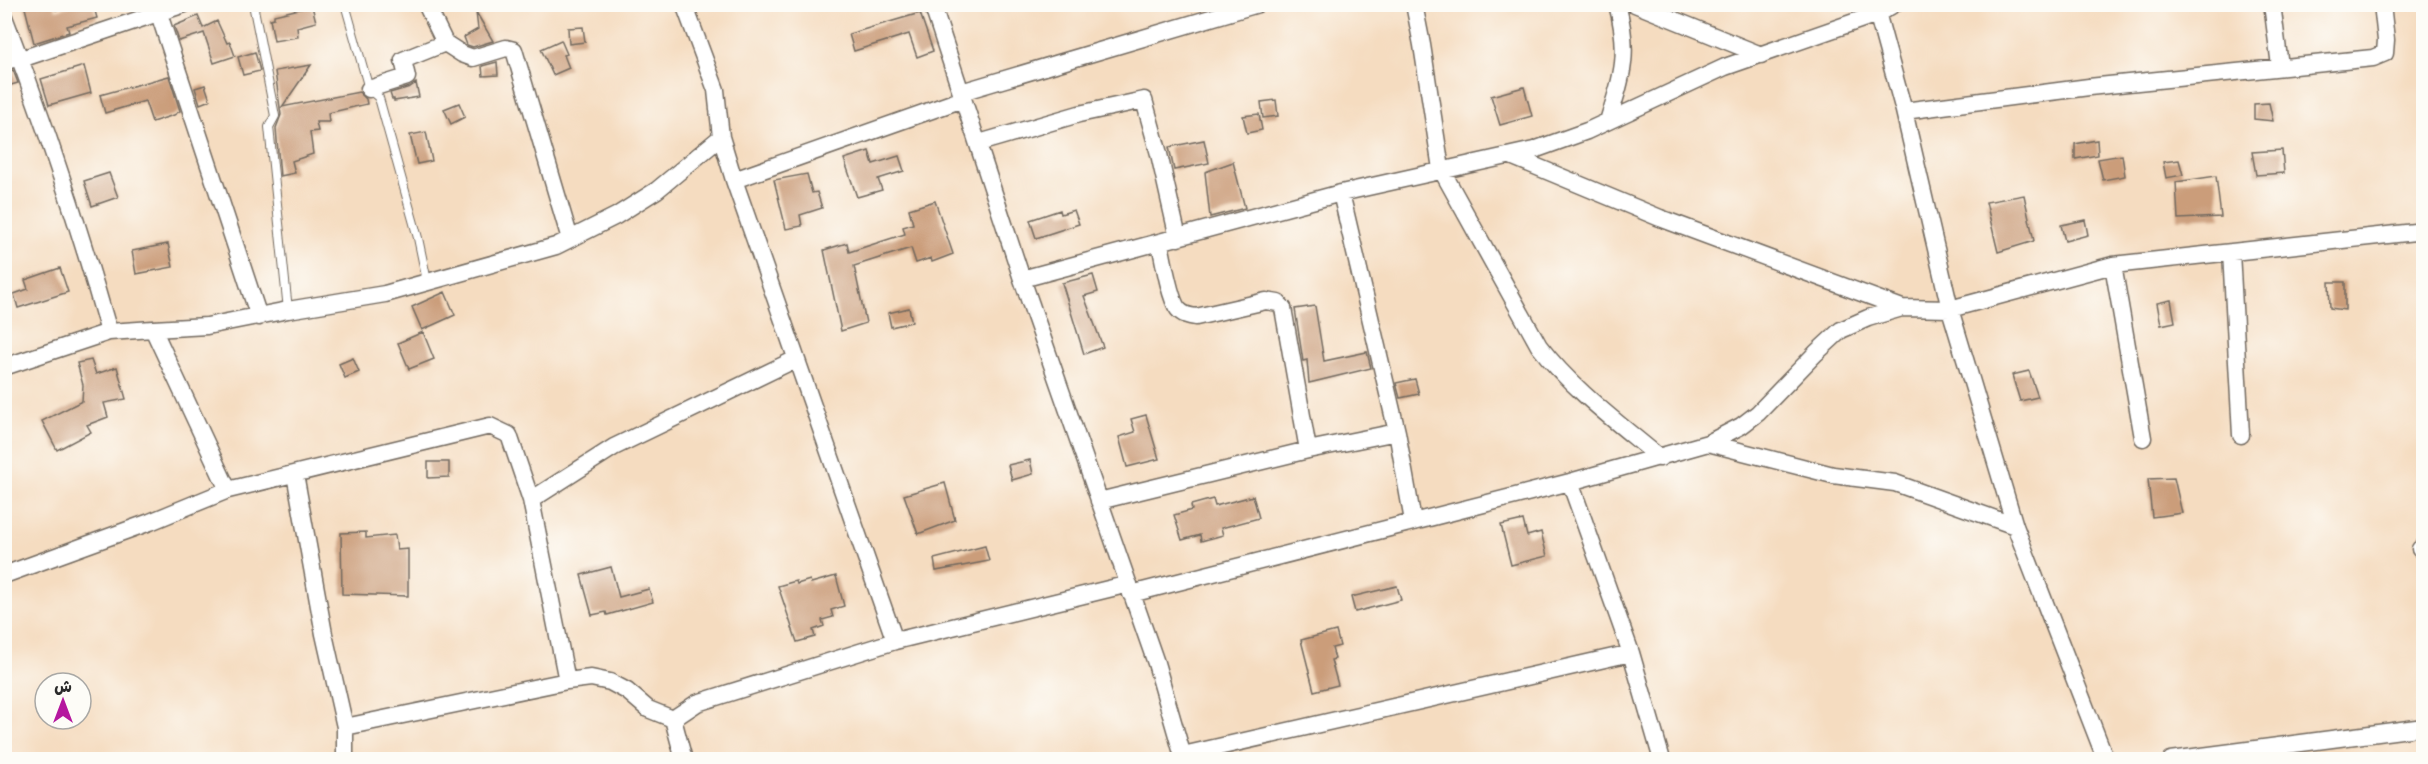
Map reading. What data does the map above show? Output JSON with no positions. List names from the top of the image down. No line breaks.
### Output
{"north":"top"}
